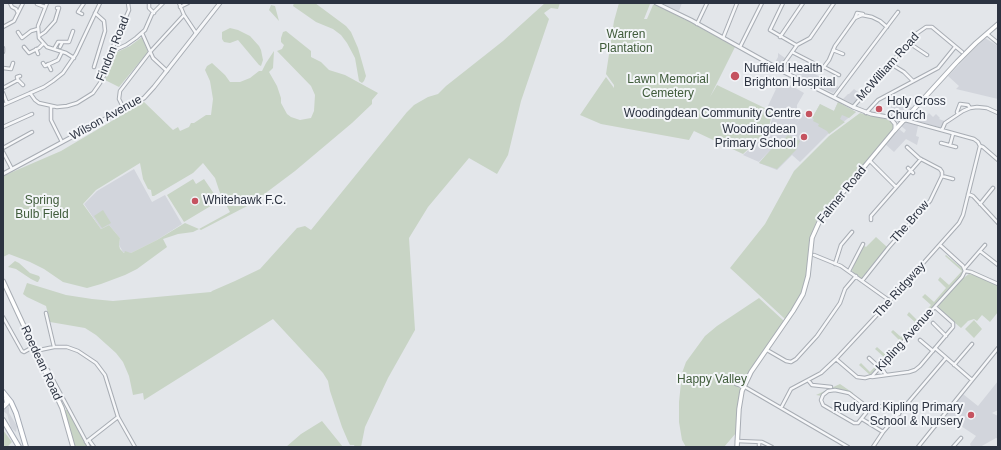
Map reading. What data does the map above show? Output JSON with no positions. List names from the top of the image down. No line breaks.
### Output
{"streets":{"main road":["Falmer Road","Roedean Road"],"street":["Findon Road","McWilliam Road","Wilson Avenue","The Brow","The Ridgway","Kipling Avenue"]},"crossings":[["The Ridgway","Kipling Avenue"]],"parks":["Warren Plantation","Lawn Memorial Cemetery","Spring Bulb Field","Happy Valley"],"places":["Nuffield Health Brighton Hospital","Holy Cross Church","Woodingdean Community Centre","Woodingdean Primary School","Whitehawk F.C.","Rudyard Kipling Primary School & Nursery"]}
